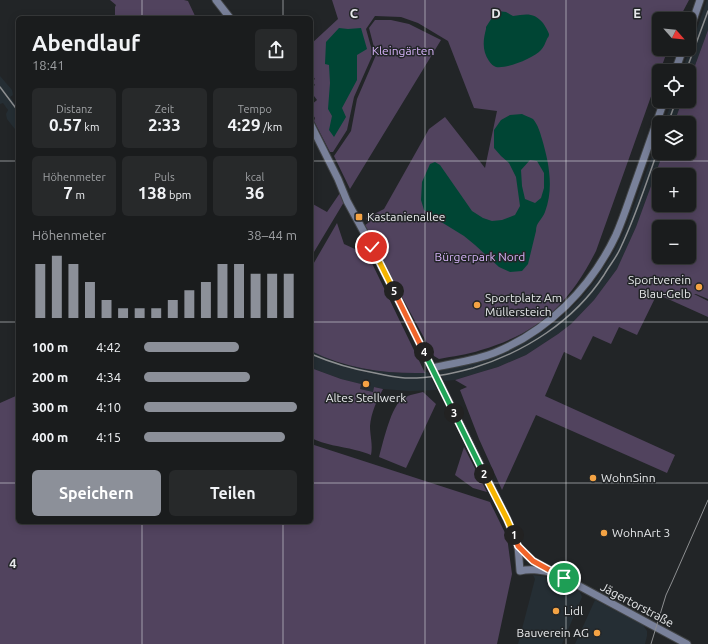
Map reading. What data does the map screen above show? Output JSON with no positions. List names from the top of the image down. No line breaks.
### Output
{"streets":{"main road":["Jägertorstraße"]},"parks":["Kleingärten","Bürgerpark Nord"],"places":{"transit":["Kastanienallee"],"other":["Sportverein Blau-Gelb","Sportplatz Am Müllersteich","Altes Stellwerk","WohnSinn","WohnArt 3","Lidl","Bauverein AG"]},"north":"bottom right","page":{"map_buttons":["+","−"],"heading":["Abendlauf","18:41"],"stats":[["Distanz","0.57 km"],["Zeit","2:33"],["Tempo","4:29 /km"],["Höhenmeter","7 m"],["Puls","138 bpm"],["kcal","36"]],"chart":["Höhenmeter","38–44 m"],"pins":["5","4","3","2","1"],"list":[{"name":"100 m","note":"4:42"},{"name":"200 m","note":"4:34"},{"name":"300 m","note":"4:10"},{"name":"400 m","note":"4:15"}],"buttons":["Speichern","Teilen"]},"grid":{"columns":["C","D","E"],"rows":["4"]}}
